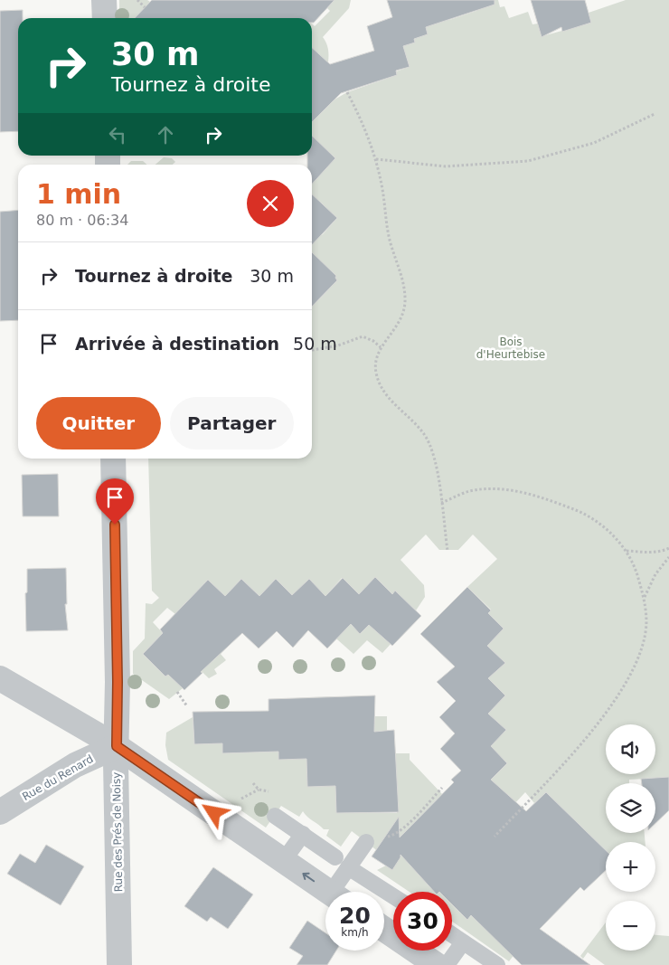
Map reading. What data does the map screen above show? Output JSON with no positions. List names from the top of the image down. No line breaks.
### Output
{"streets":{"street":["Rue du Renard","Rue des Prés de Noisy"]},"crossings":[["Rue du Renard","Rue des Prés de Noisy"]],"parks":["Bois d'Heurtebise"],"page":{"turn":["30 m","Tournez à droite"],"heading":["1 min","80 m · 06:34"],"list":[{"name":"Tournez à droite","value":"30 m"},{"name":"Arrivée à destination","value":"50 m"}],"buttons":["Quitter","Partager"],"map_buttons":["+","−"],"speed":"20 km/h","limit":"30"}}
